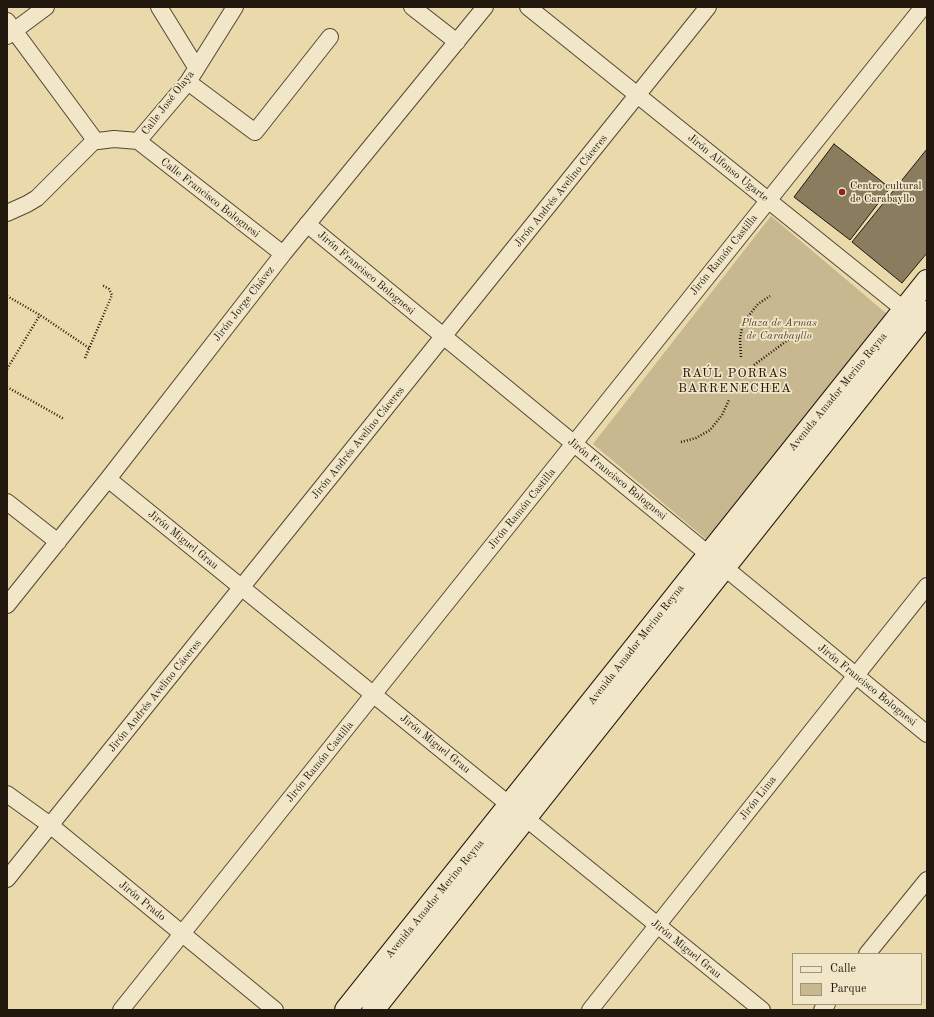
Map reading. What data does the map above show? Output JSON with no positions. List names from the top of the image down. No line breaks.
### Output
{"streets":{"street":["Calle José Olaya","Jirón Alfonso Ugarte","Jirón Andrés Avelino Cáceres","Calle Francisco Bolognesi","Jirón Ramón Castilla","Jirón Francisco Bolognesi","Jirón Jorge Chávez","Avenida Amador Merino Reyna","Jirón Miguel Grau","Jirón Lima","Jirón Prado"]},"crossings":[["Calle José Olaya","Calle Francisco Bolognesi"],["Jirón Alfonso Ugarte","Jirón Andrés Avelino Cáceres"],["Jirón Alfonso Ugarte","Jirón Ramón Castilla"],["Jirón Alfonso Ugarte","Avenida Amador Merino Reyna"],["Jirón Andrés Avelino Cáceres","Jirón Francisco Bolognesi"],["Jirón Andrés Avelino Cáceres","Jirón Miguel Grau"],["Jirón Andrés Avelino Cáceres","Jirón Prado"],["Calle Francisco Bolognesi","Jirón Jorge Chávez"],["Jirón Ramón Castilla","Jirón Francisco Bolognesi"],["Jirón Ramón Castilla","Jirón Miguel Grau"],["Jirón Ramón Castilla","Jirón Prado"],["Jirón Francisco Bolognesi","Jirón Jorge Chávez"],["Jirón Francisco Bolognesi","Avenida Amador Merino Reyna"],["Jirón Francisco Bolognesi","Jirón Lima"],["Jirón Jorge Chávez","Jirón Miguel Grau"],["Avenida Amador Merino Reyna","Jirón Miguel Grau"],["Jirón Miguel Grau","Jirón Lima"]],"districts":["RAÚL PORRAS BARRENECHEA"],"parks":["Plaza de Armas de Carabayllo"],"places":["Centro cultural de Carabayllo"],"legend":["Calle","Parque"]}
